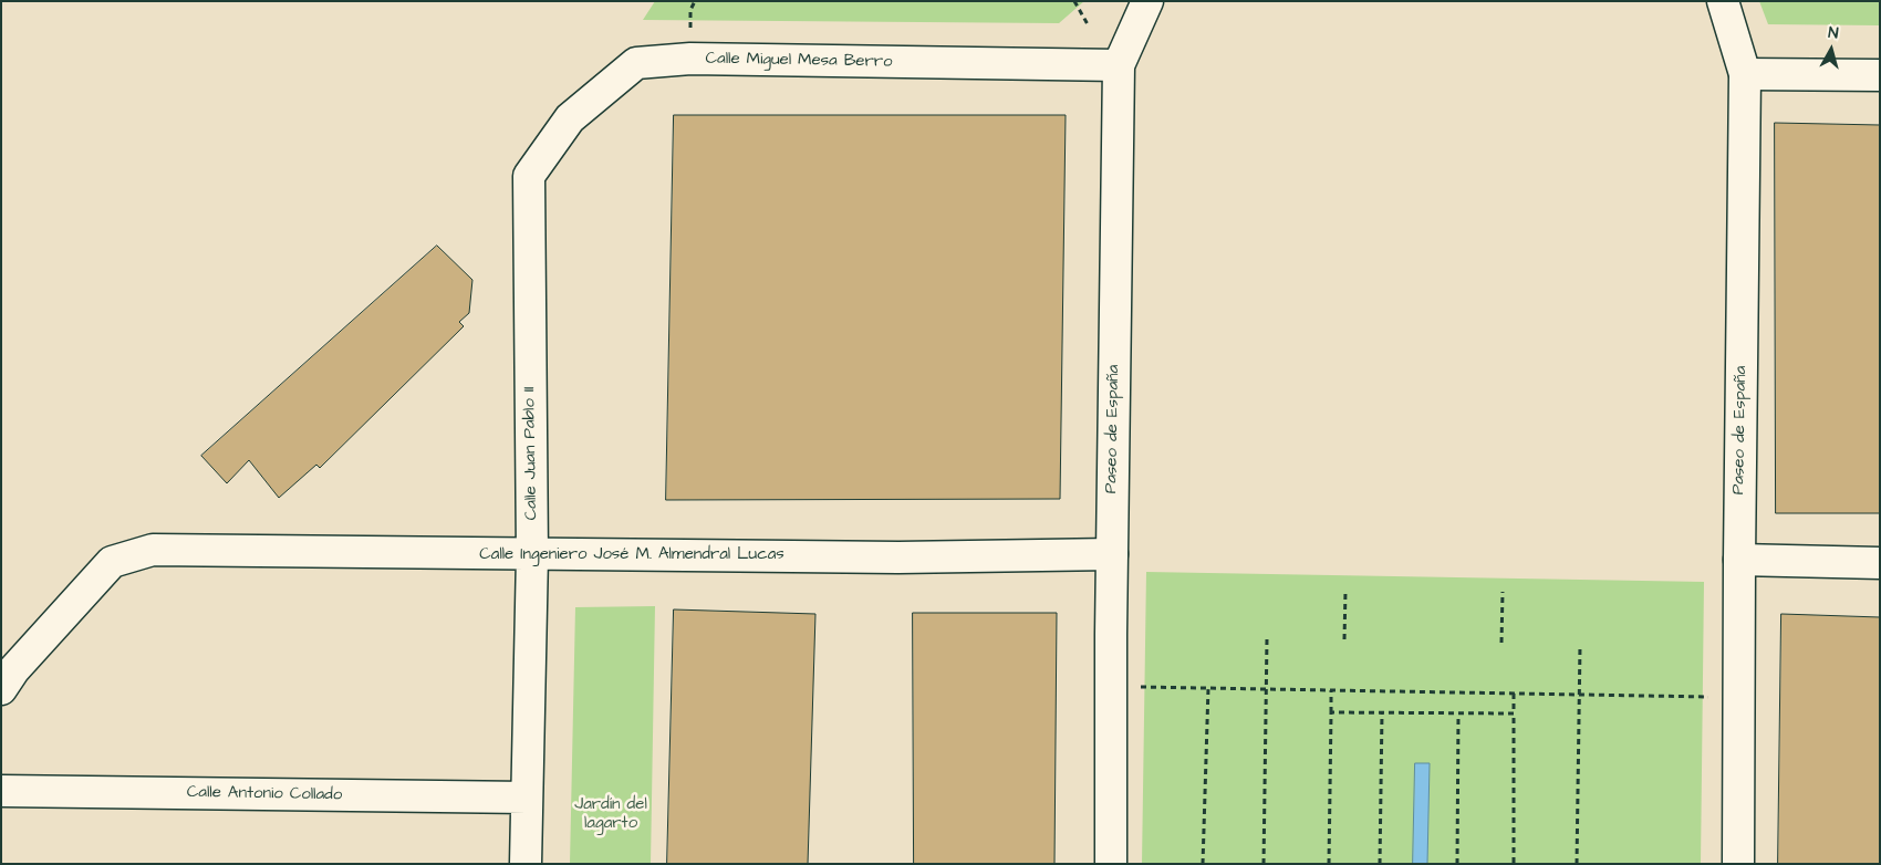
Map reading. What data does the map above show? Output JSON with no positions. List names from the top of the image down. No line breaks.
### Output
{"streets":{"street":["Calle Miguel Mesa Berro","Paseo de España","Calle Juan Pablo II","Calle Ingeniero José M. Almendral Lucas","Calle Antonio Collado"]},"crossings":[["Calle Miguel Mesa Berro","Paseo de España"],["Calle Miguel Mesa Berro","Calle Juan Pablo II"],["Paseo de España","Calle Ingeniero José M. Almendral Lucas"],["Calle Juan Pablo II","Calle Ingeniero José M. Almendral Lucas"],["Calle Juan Pablo II","Calle Antonio Collado"]],"parks":["Jardín del lagarto"],"north":"top"}
